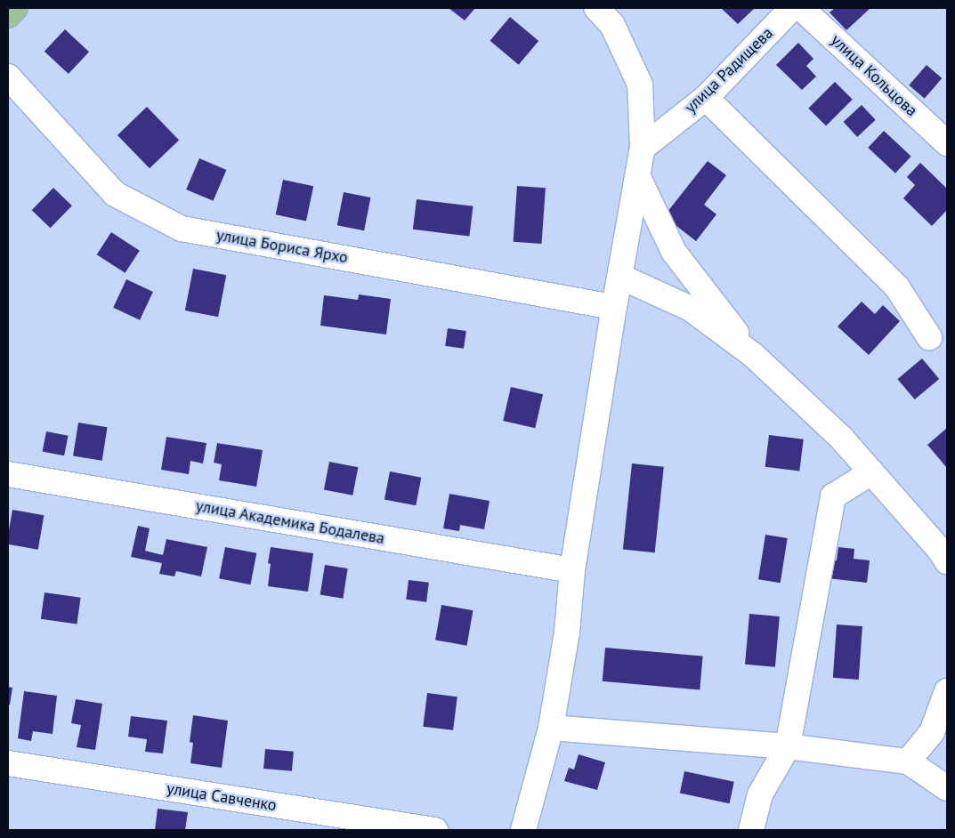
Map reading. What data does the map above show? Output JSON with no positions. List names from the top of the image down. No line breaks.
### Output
{"streets":{"street":["улица Радищева","улица Кольцова","улица Бориса Ярхо","улица Академика Бодалева","улица Савченко"]}}
